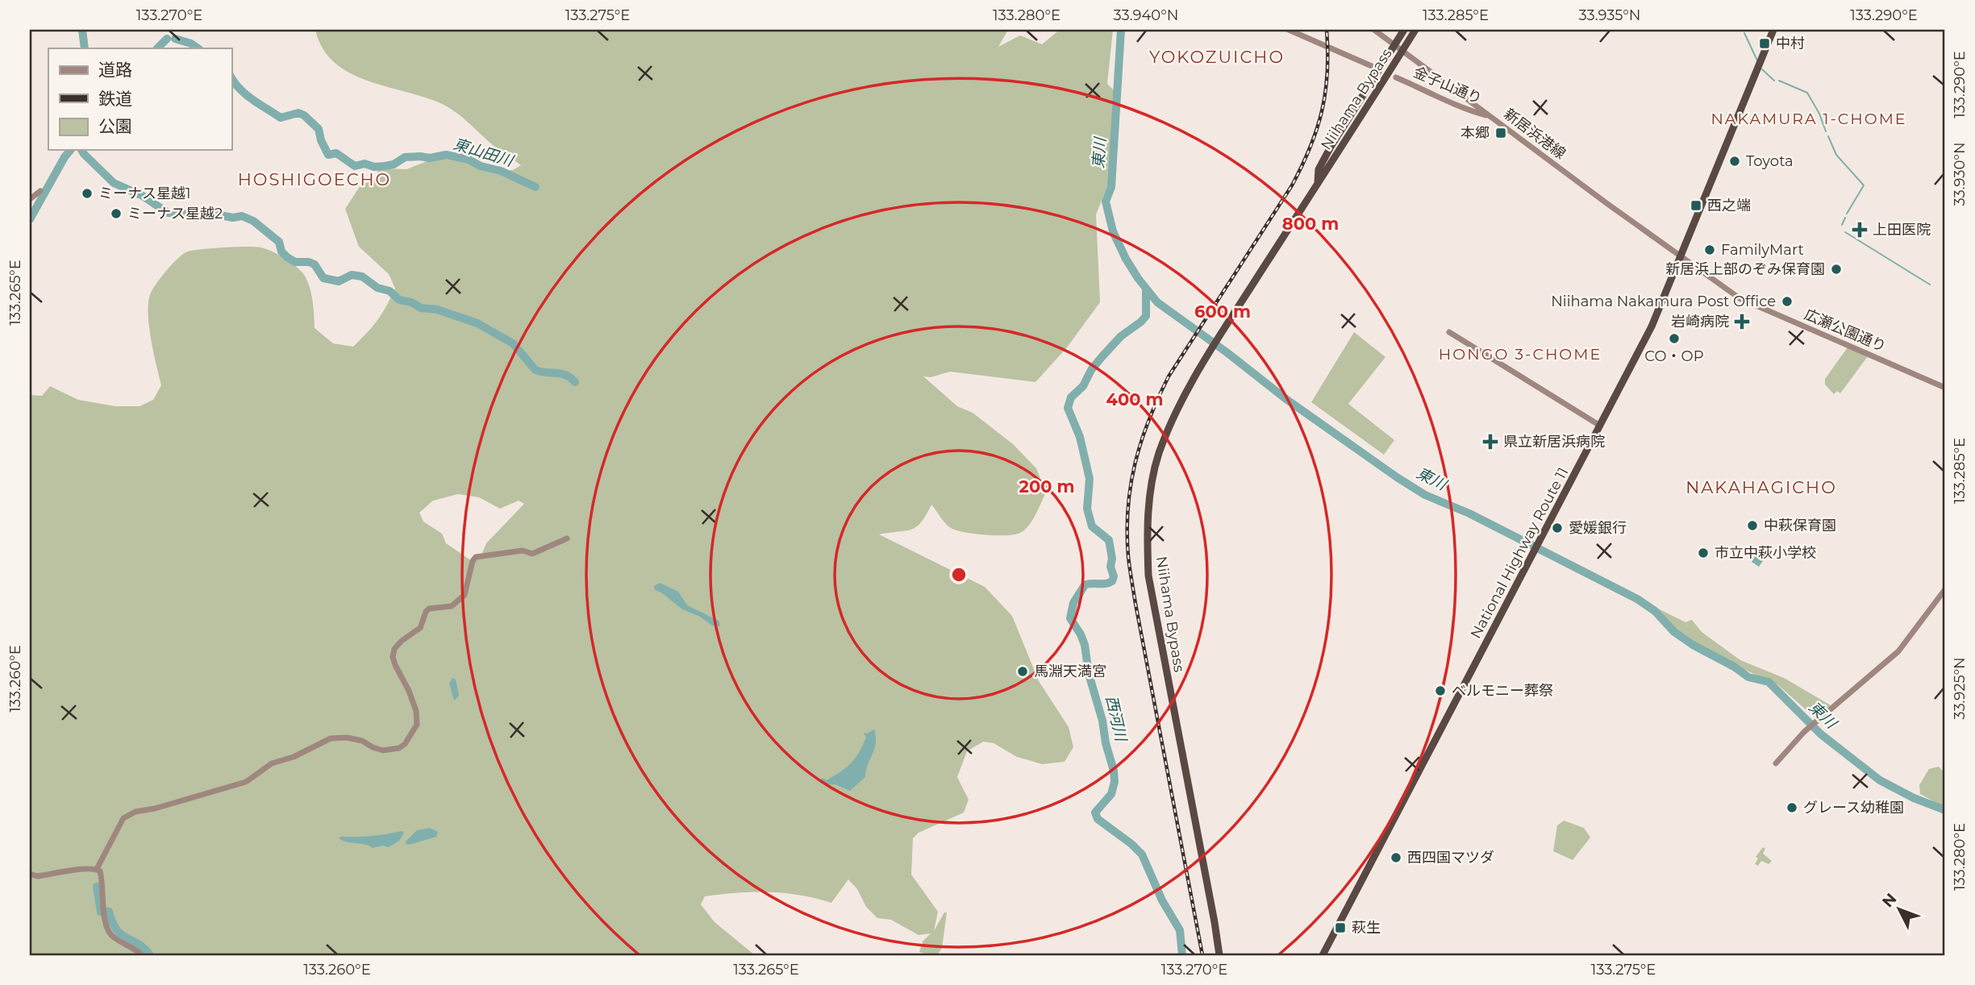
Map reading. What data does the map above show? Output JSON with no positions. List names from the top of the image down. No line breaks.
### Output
{"streets":{"highway":["Niihama Bypass","National Highway Route 11"],"street":["金子山通り","新居浜港線","広瀬公園通り"]},"crossings":[["金子山通り","新居浜港線"],["Niihama Bypass","新居浜港線"],["新居浜港線","広瀬公園通り"],["新居浜港線","National Highway Route 11"],["広瀬公園通り","National Highway Route 11"]],"districts":["YOKOZUICHO","NAKAMURA 1-CHOME","HOSHIGOECHO","HONGO 3-CHOME","NAKAHAGICHO"],"water":["東山田川","東川","西河川"],"places":{"transit":["中村","本郷","西之端","萩生"],"other":["Toyota","ミーナス星越1","ミーナス星越2","FamilyMart","新居浜上部のぞみ保育園","Niihama Nakamura Post Office","CO・OP","中萩保育園","愛媛銀行","市立中萩小学校","馬淵天満宮","ベルモニー葬祭","グレース幼稚園","西四国マツダ"],"health":["上田医院","岩崎病院","県立新居浜病院"]},"legend":["道路","鉄道","公園"],"north":"top left","coordinates":["133.270°E","133.275°E","133.280°E","33.940°N","133.285°E","33.935°N","133.290°E","33.930°N","133.265°E","133.260°E","33.925°N"],"rings":["800 m","600 m","400 m","200 m"]}
